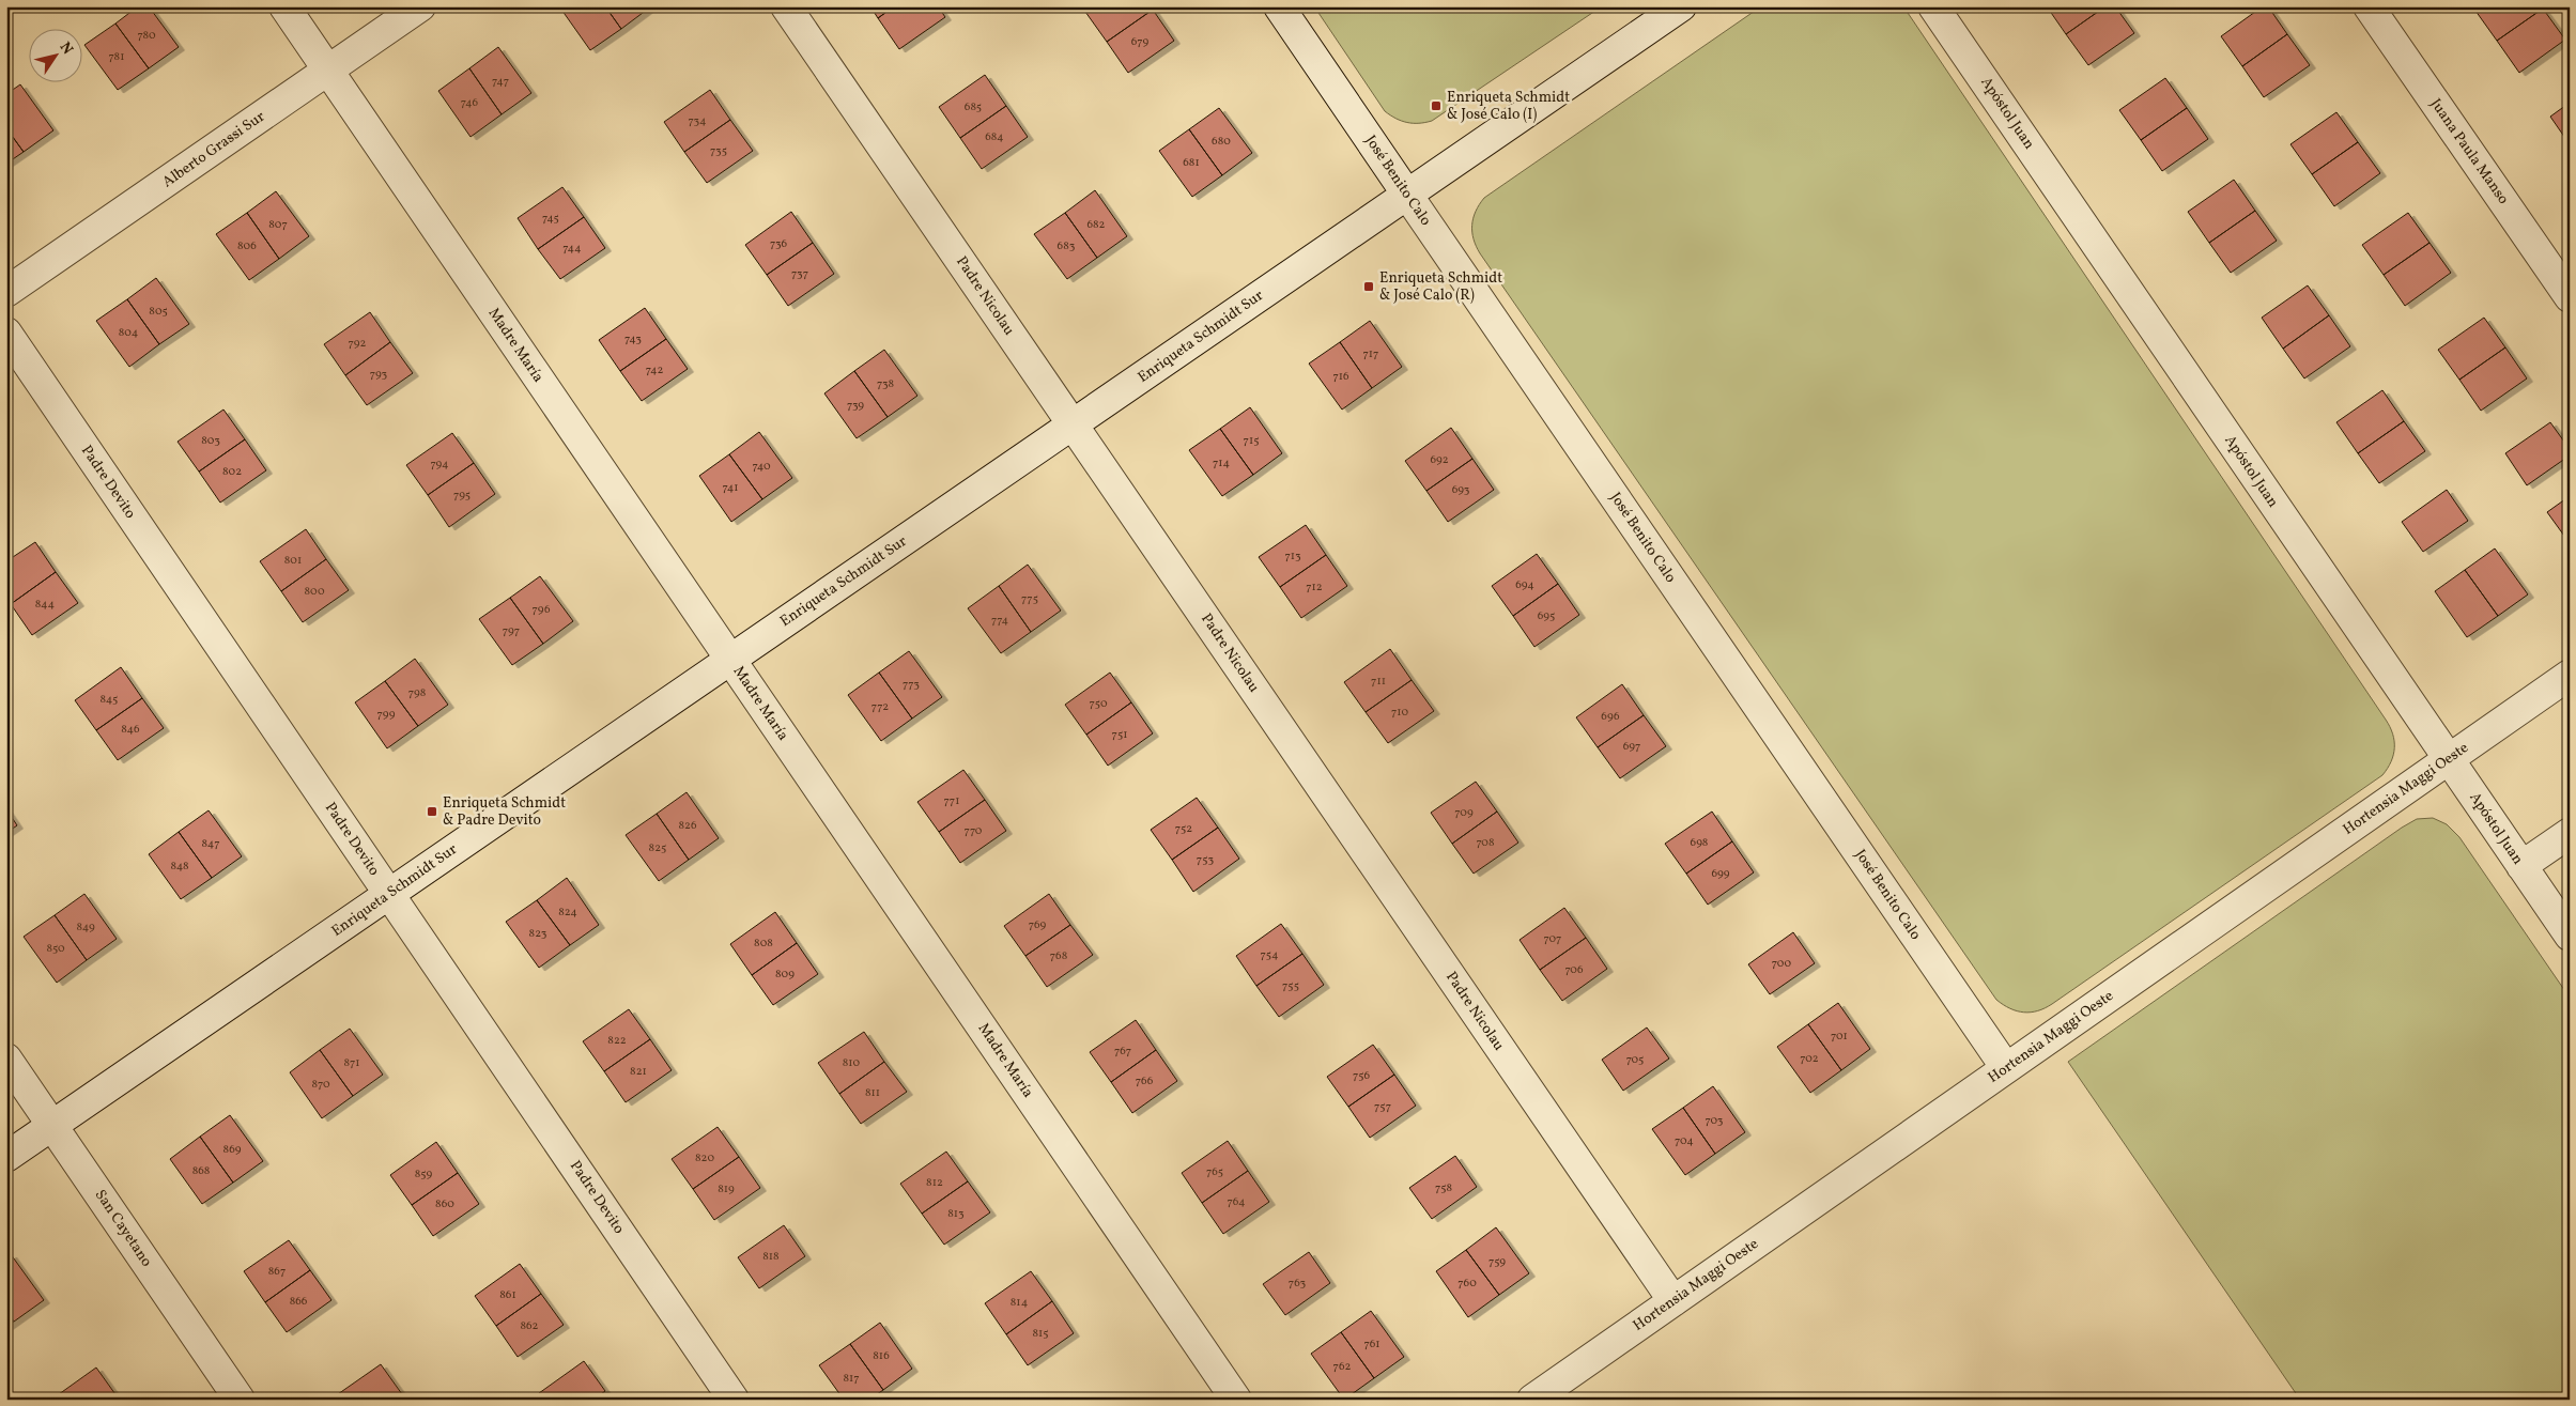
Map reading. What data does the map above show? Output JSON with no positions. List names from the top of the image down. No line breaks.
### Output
{"streets":{"street":["Apóstol Juan","Alberto Grassi Sur","Juana Paula Manso","José Benito Calo","Padre Nicolau","Enriqueta Schmidt Sur","Madre María","Padre Devito","Hortensia Maggi Oeste","San Cayetano"]},"crossings":[["Apóstol Juan","Hortensia Maggi Oeste"],["Alberto Grassi Sur","Madre María"],["José Benito Calo","Enriqueta Schmidt Sur"],["José Benito Calo","Hortensia Maggi Oeste"],["Padre Nicolau","Enriqueta Schmidt Sur"],["Padre Nicolau","Hortensia Maggi Oeste"],["Enriqueta Schmidt Sur","Madre María"],["Enriqueta Schmidt Sur","Padre Devito"],["Enriqueta Schmidt Sur","San Cayetano"]],"places":{"transit":["Enriqueta Schmidt & José Calo (I)","Enriqueta Schmidt & José Calo (R)","Enriqueta Schmidt & Padre Devito"]},"house_numbers":["780","679","781","747","746","685","734","684","680","735","681","745","807","682","736","806","683","744","737","805","804","743","792","717","742","793","716","738","739","803","715","692","714","794","740","802","741","693","795","713","801","694","712","800","775","844","796","695","774","797","711","773","798","845","750","772","710","799","696","846","751","697","771","709","826","752","770","708","698","847","825","753","848","699","824","769","849","823","707","808","850","754","768","700","706","809","755","701","822","767","702","705","871","810","821","756","766","870","811","757","703","704","869","820","868","765","859","812","758","819","764","860","813","818","759","867","763","760","861","866","814","862","815","761","816","762","817"],"north":"top right"}
